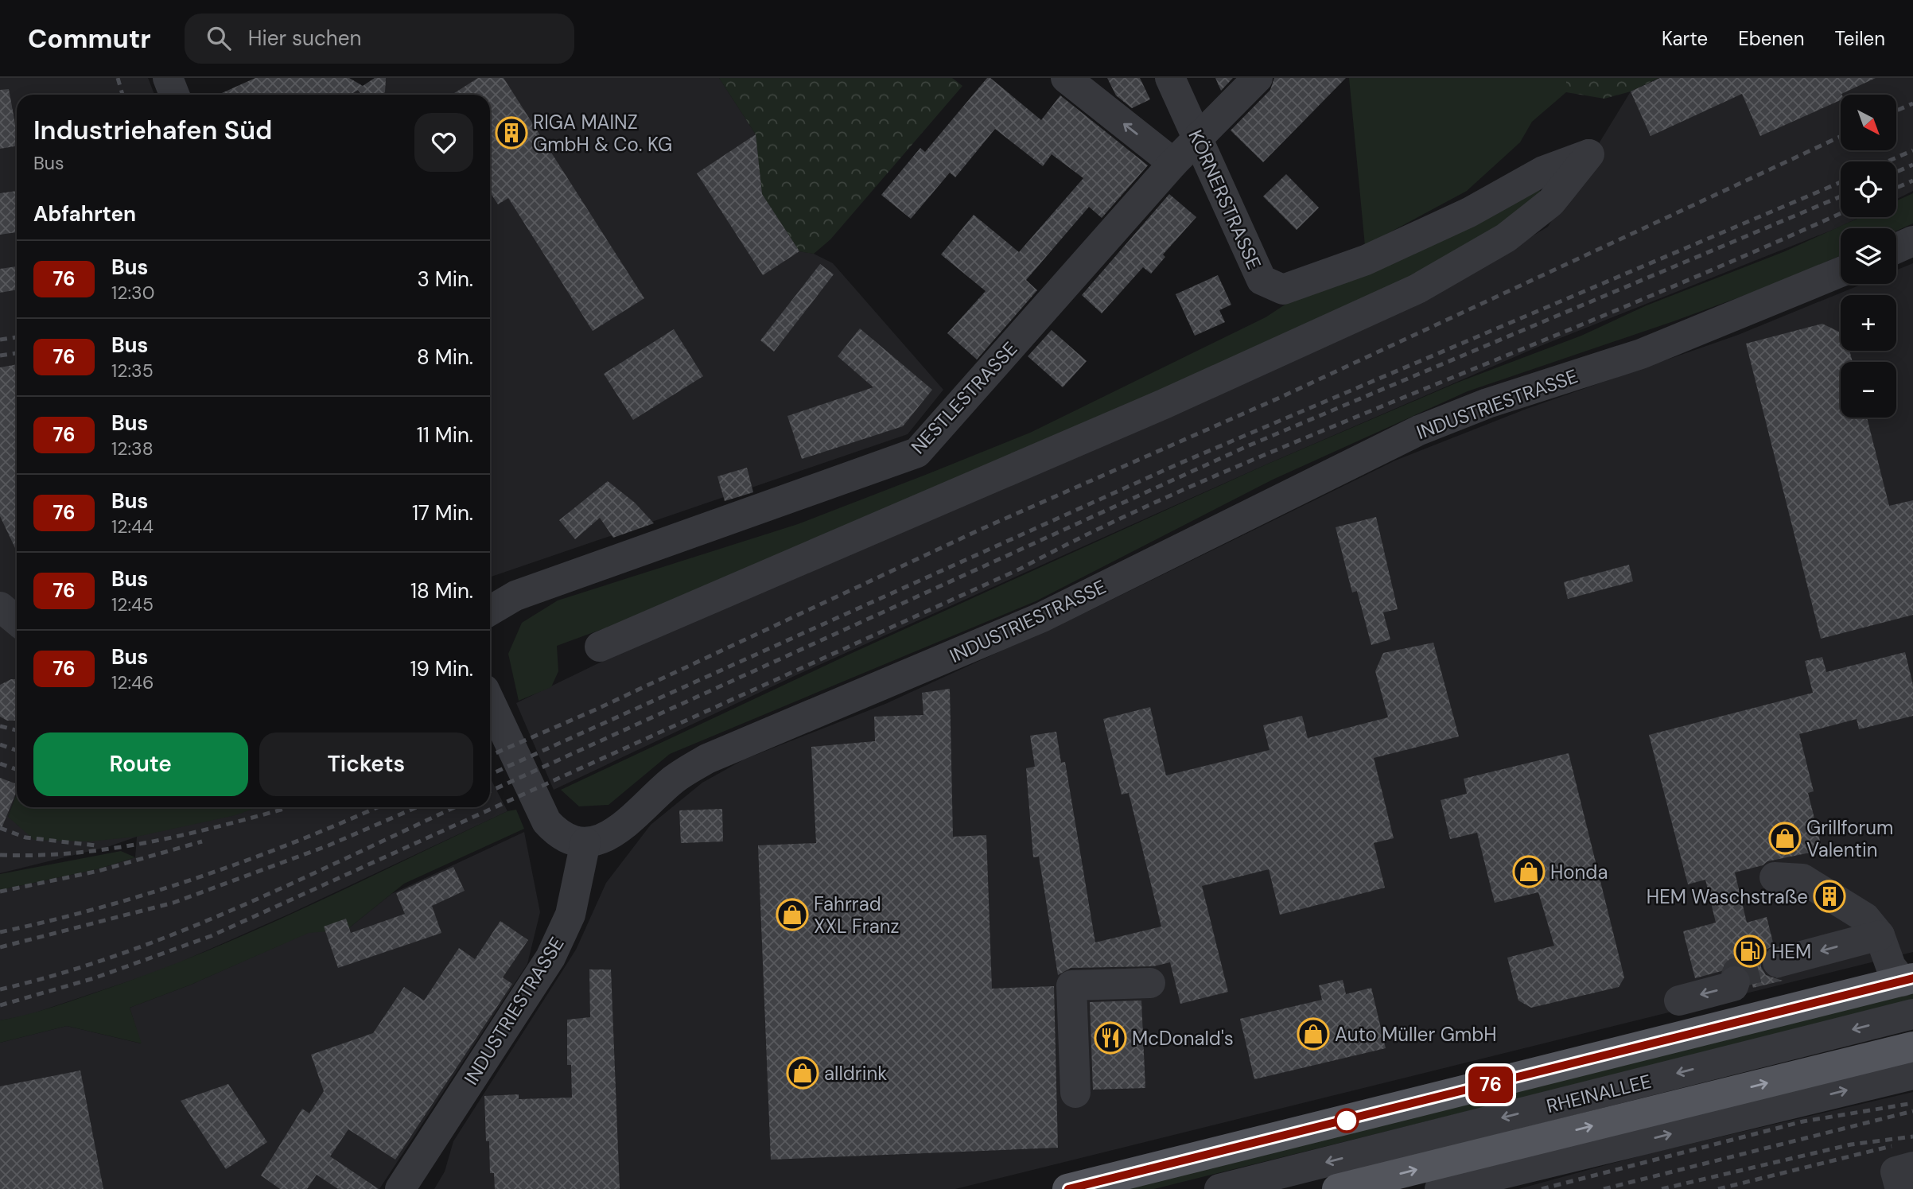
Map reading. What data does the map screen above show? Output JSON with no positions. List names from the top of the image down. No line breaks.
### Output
{"streets":{"main road":["RHEINALLEE"],"street":["KÖRNERSTRASSE","NESTLESTRASSE","INDUSTRIESTRASSE"]},"crossings":[["KÖRNERSTRASSE","NESTLESTRASSE"]],"places":{"building":["RIGA MAINZ GmbH & Co. KG","HEM Waschstraße"],"shop":["Grillforum Valentin","Honda","Fahrrad XXL Franz","Auto Müller GmbH","alldrink"],"fuel station":["HEM"],"restaurant":["McDonald's"]},"lines":["bus line 76"],"north":"bottom right","page":{"header":"Commutr","search":"Hier suchen","nav":["Karte","Ebenen","Teilen"],"on_map":"76","map_buttons":["+","−"],"heading":[["Industriehafen Süd","Bus"],"Abfahrten"],"list":[{"mark":"76","name":"Bus","note":"12:30","value":"3 Min."},{"mark":"76","name":"Bus","note":"12:35","value":"8 Min."},{"mark":"76","name":"Bus","note":"12:38","value":"11 Min."},{"mark":"76","name":"Bus","note":"12:44","value":"17 Min."},{"mark":"76","name":"Bus","note":"12:45","value":"18 Min."},{"mark":"76","name":"Bus","note":"12:46","value":"19 Min."}],"buttons":["Route","Tickets"]}}
